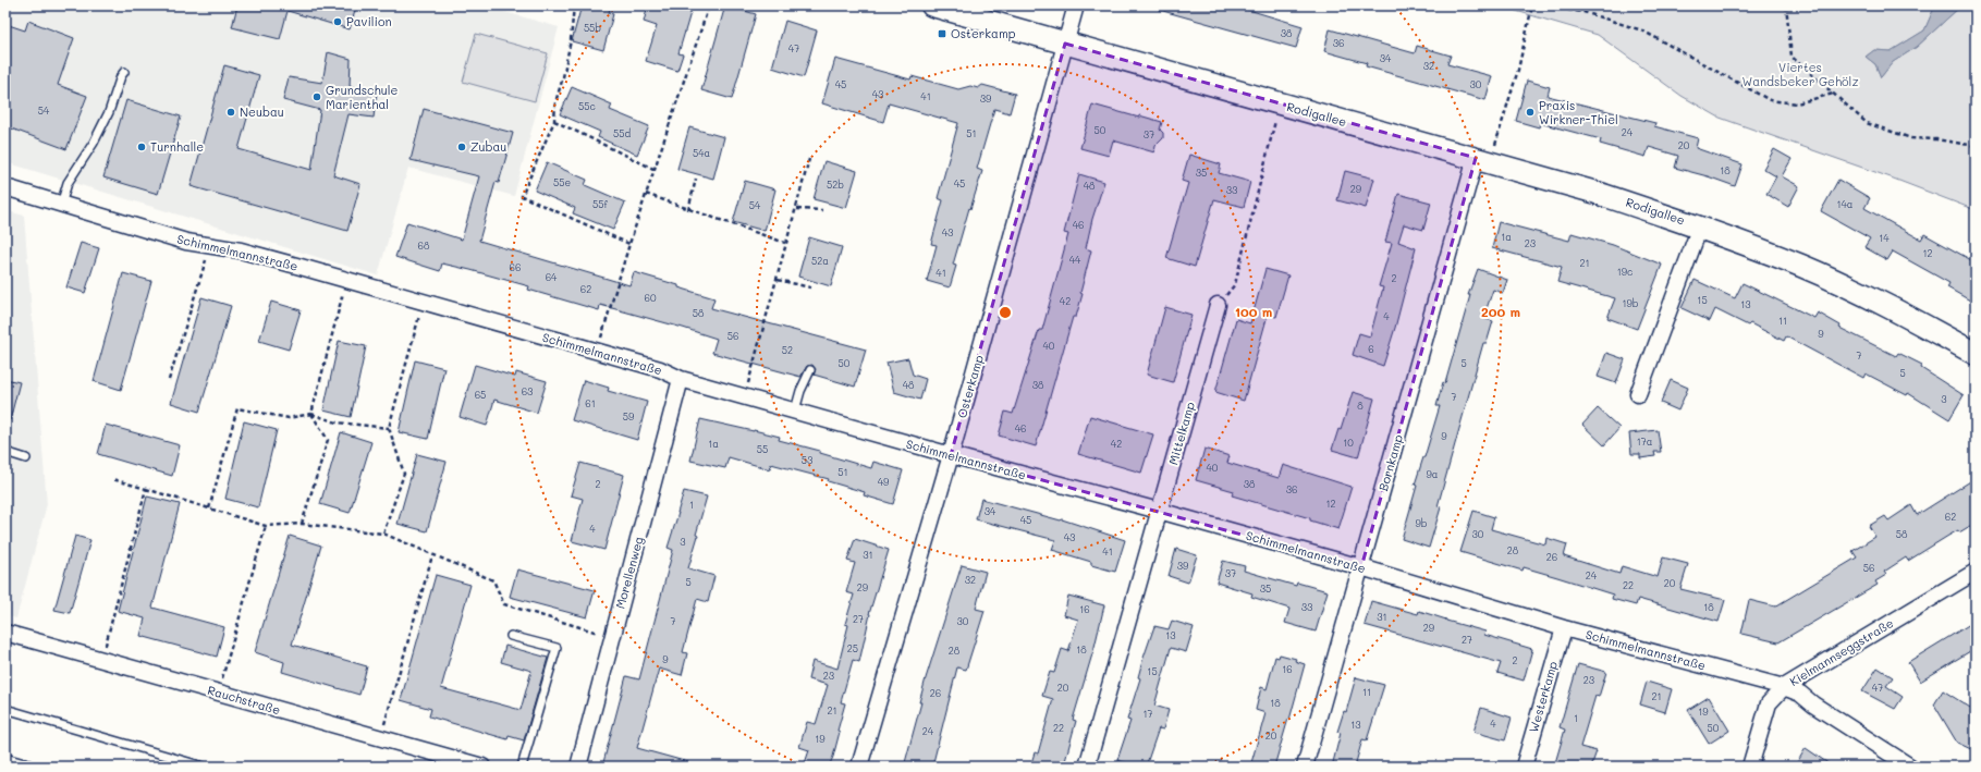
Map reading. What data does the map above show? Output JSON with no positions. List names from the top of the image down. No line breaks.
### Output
{"streets":{"main road":["Rodigallee"],"street":["Schimmelmannstraße","Osterkamp","Mittelkamp","Bornkamp","Morellenweg","Kielmannseggstraße","Westerkamp","Rauchstraße"]},"crossings":[["Rodigallee","Osterkamp"],["Rodigallee","Bornkamp"],["Schimmelmannstraße","Osterkamp"],["Schimmelmannstraße","Mittelkamp"],["Schimmelmannstraße","Bornkamp"],["Schimmelmannstraße","Morellenweg"],["Schimmelmannstraße","Kielmannseggstraße"],["Schimmelmannstraße","Westerkamp"]],"parks":["Viertes Wandsbeker Gehölz"],"places":{"other":["Pavilion","Grundschule Marienthal","Neubau","Praxis Wirkner-Thiel","Turnhalle","Zubau"],"transit":["Osterkamp"]},"house_numbers":["55b","38","36","47","34","32","45","30","43","41","39","55c","54","50","24","55d","51","37","20","54a","18","35","55e","45","52b","48","29","33","55f","14a","54","46","43","1a","14","23","68","12","44","52a","21","66","19c","41","64","2","62","60","15","42","19b","13","58","4","11","9","56","40","6","52","7","50","5","5","48","38","63","65","7","3","61","8","59","46","9","17a","10","1a","42","55","53","40","51","9a","49","2","38","36","12","1","34","62","45","9b","4","30","58","43","3","28","41","31","26","39","56","37","24","32","5","20","22","29","35","33","18","16","31","27","7","30","29","13","27","25","18","28","9","2","16","15","23","23","20","47","11","26","21","18","21","19","17","1","4","13","22","50","24","20","19"],"rings":["100 m","200 m"]}
